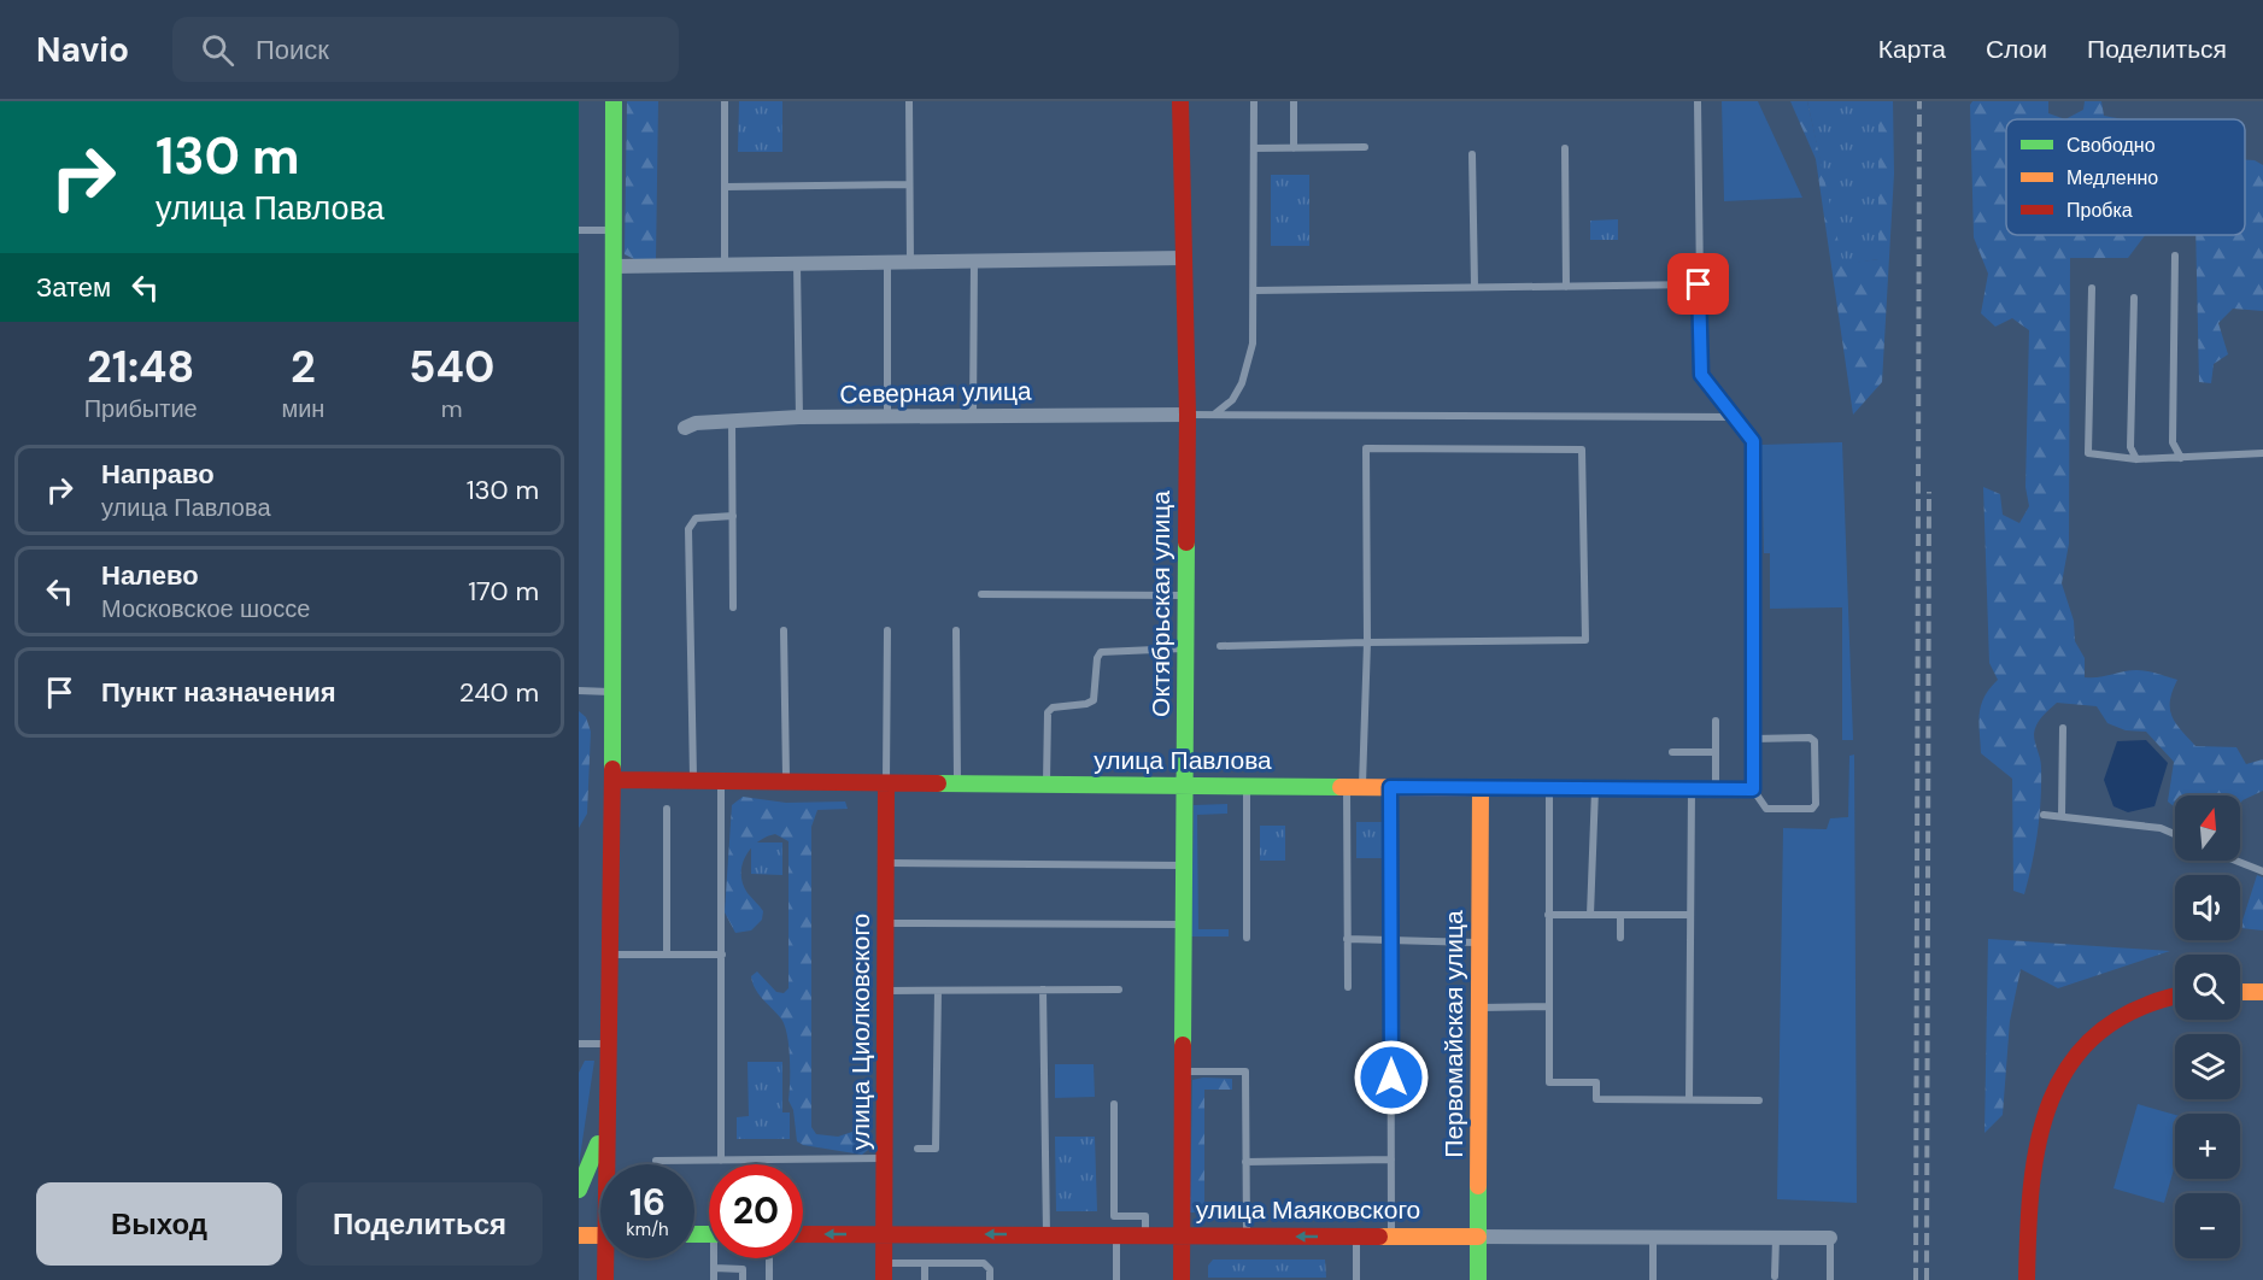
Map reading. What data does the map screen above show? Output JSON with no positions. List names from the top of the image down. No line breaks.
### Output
{"streets":{"street":["Северная улица","Октябрьская улица","улица Павлова","улица Циолковского","Первомайская улица","улица Маяковского"]},"crossings":[["Северная улица","Октябрьская улица"],["Октябрьская улица","улица Павлова"],["Октябрьская улица","улица Маяковского"],["улица Павлова","улица Циолковского"],["улица Павлова","Первомайская улица"],["улица Циолковского","улица Маяковского"],["Первомайская улица","улица Маяковского"]],"legend":["Свободно","Медленно","Пробка"],"north":"top","page":{"header":"Navio","search":"Поиск","nav":["Карта","Слои","Поделиться"],"turn":["130 m","улица Павлова"],"then":"Затем","eta":["21:48","Прибытие","2","мин","540","m"],"list":[{"name":"Направо","note":"улица Павлова","value":"130 m"},{"name":"Налево","note":"Московское шоссе","value":"170 m"},{"name":"Пункт назначения","value":"240 m"}],"map_buttons":["+","−"],"speed":"16 km/h","limit":"20","buttons":["Выход","Поделиться"]}}
